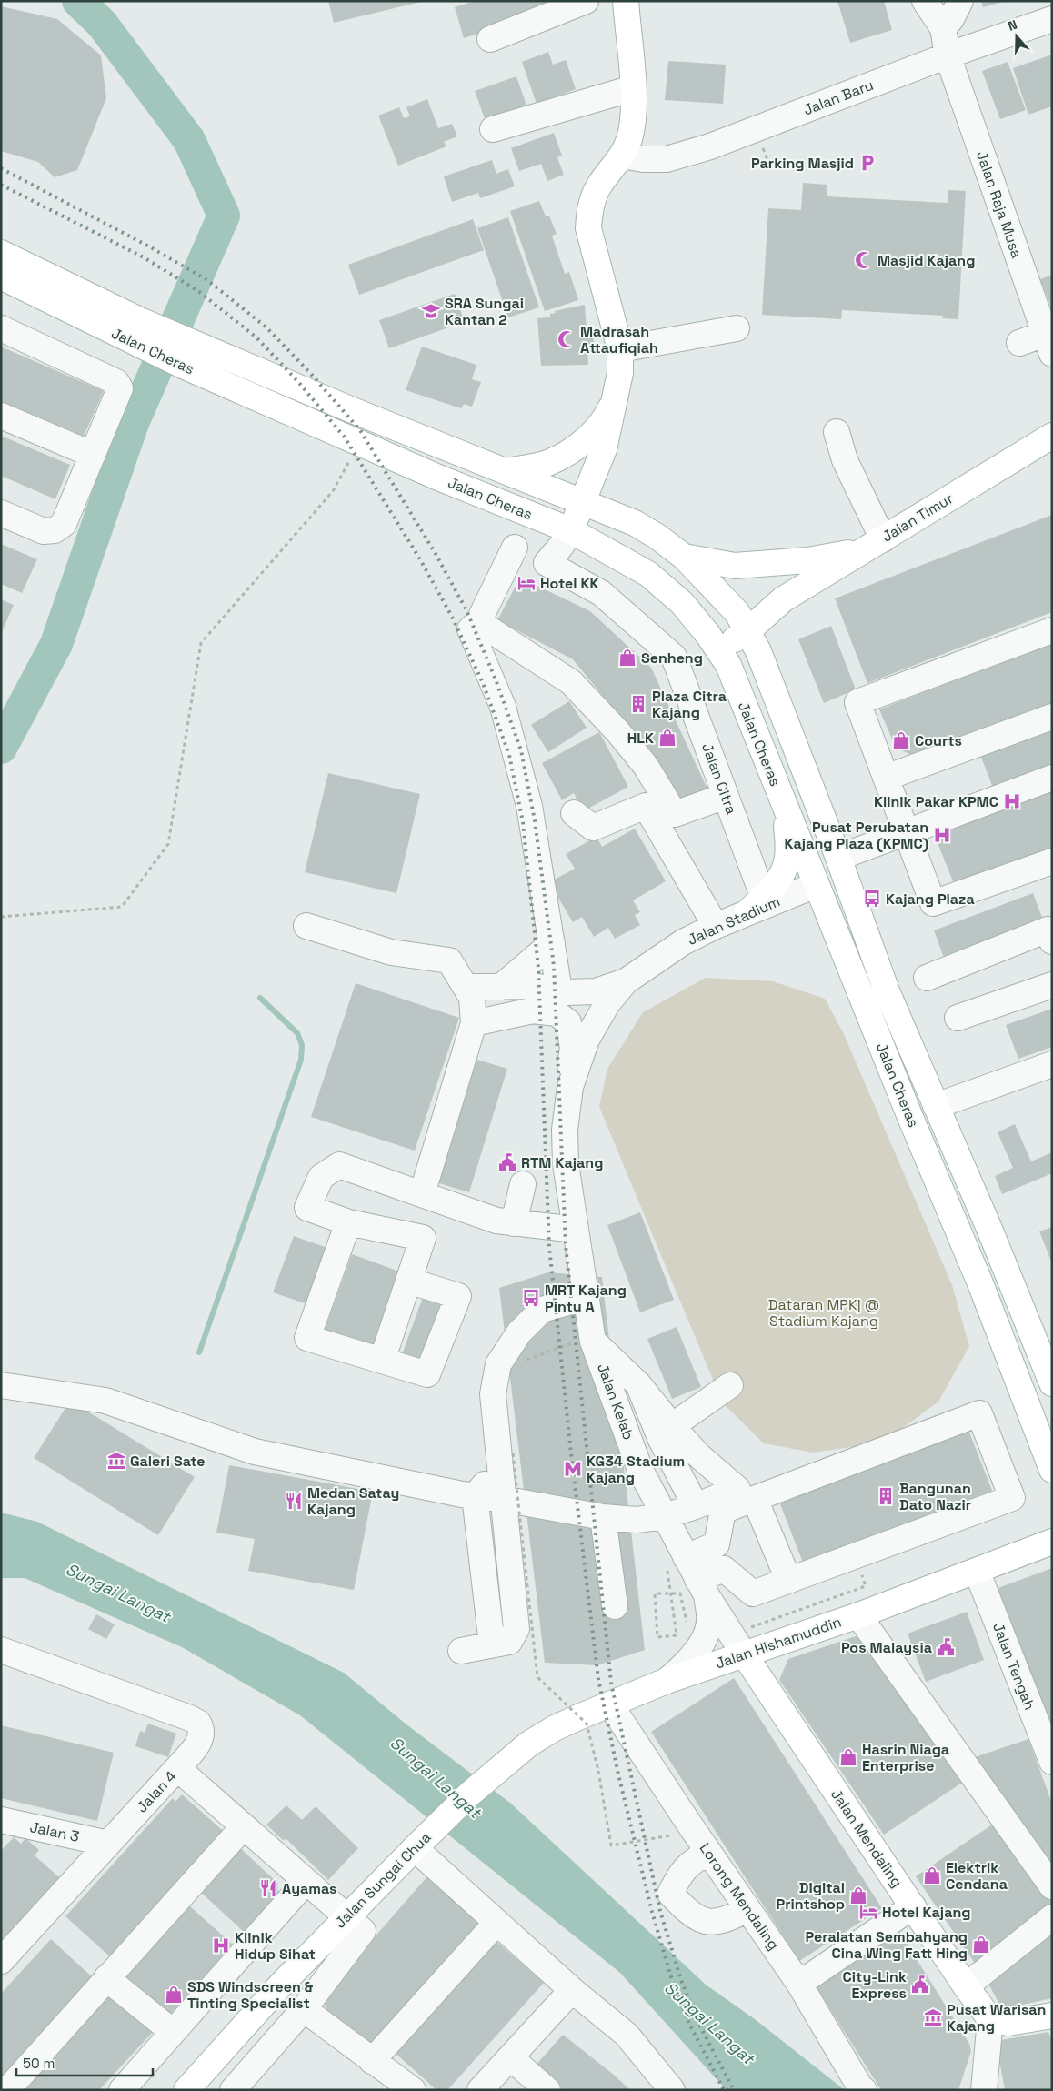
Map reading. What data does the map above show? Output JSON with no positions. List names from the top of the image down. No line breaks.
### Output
{"streets":{"main road":["Jalan Cheras","Jalan Timur","Jalan Hishamuddin","Jalan Mendaling","Jalan Sungai Chua"],"street":["Jalan Baru","Jalan Raja Musa","Jalan Citra","Jalan Stadium","Jalan Kelab","Jalan Tengah","Jalan 4","Jalan 3","Lorong Mendaling"]},"crossings":[["Jalan Baru","Jalan Raja Musa"],["Jalan Cheras","Jalan Timur"],["Jalan Cheras","Jalan Citra"],["Jalan Cheras","Jalan Stadium"],["Jalan Citra","Jalan Stadium"],["Jalan Stadium","Jalan Kelab"],["Jalan Kelab","Jalan Hishamuddin"],["Jalan Kelab","Jalan Mendaling"],["Jalan Hishamuddin","Jalan Tengah"],["Jalan Hishamuddin","Jalan Mendaling"],["Jalan Hishamuddin","Jalan Sungai Chua"],["Jalan Hishamuddin","Lorong Mendaling"],["Jalan 4","Jalan 3"],["Jalan 4","Jalan Sungai Chua"]],"water":["Sungai Langat"],"parks":["Dataran MPKj @ Stadium Kajang"],"places":{"parking":["Parking Masjid"],"mosque":["Masjid Kajang","Madrasah Attaufiqiah"],"school or university":["SRA Sungai Kantan 2"],"hotel":["Hotel KK","Hotel Kajang"],"shop":["Senheng","HLK","Courts","Hasrin Niaga Enterprise","Elektrik Cendana","Digital Printshop","Peralatan Sembahyang Cina Wing Fatt Hing","SDS Windscreen & Tinting Specialist"],"building":["Plaza Citra Kajang","Bangunan Dato Nazir"],"hospital":["Klinik Pakar KPMC","Pusat Perubatan Kajang Plaza (KPMC)","Klinik Hidup Sihat"],"bus stop":["Kajang Plaza","MRT Kajang Pintu A"],"public building":["RTM Kajang","Pos Malaysia","City-Link Express"],"museum":["Galeri Sate","Pusat Warisan Kajang"],"metro station":["KG34 Stadium Kajang"],"restaurant":["Medan Satay Kajang","Ayamas"]},"scale_bar":"50 m","north":"top"}
